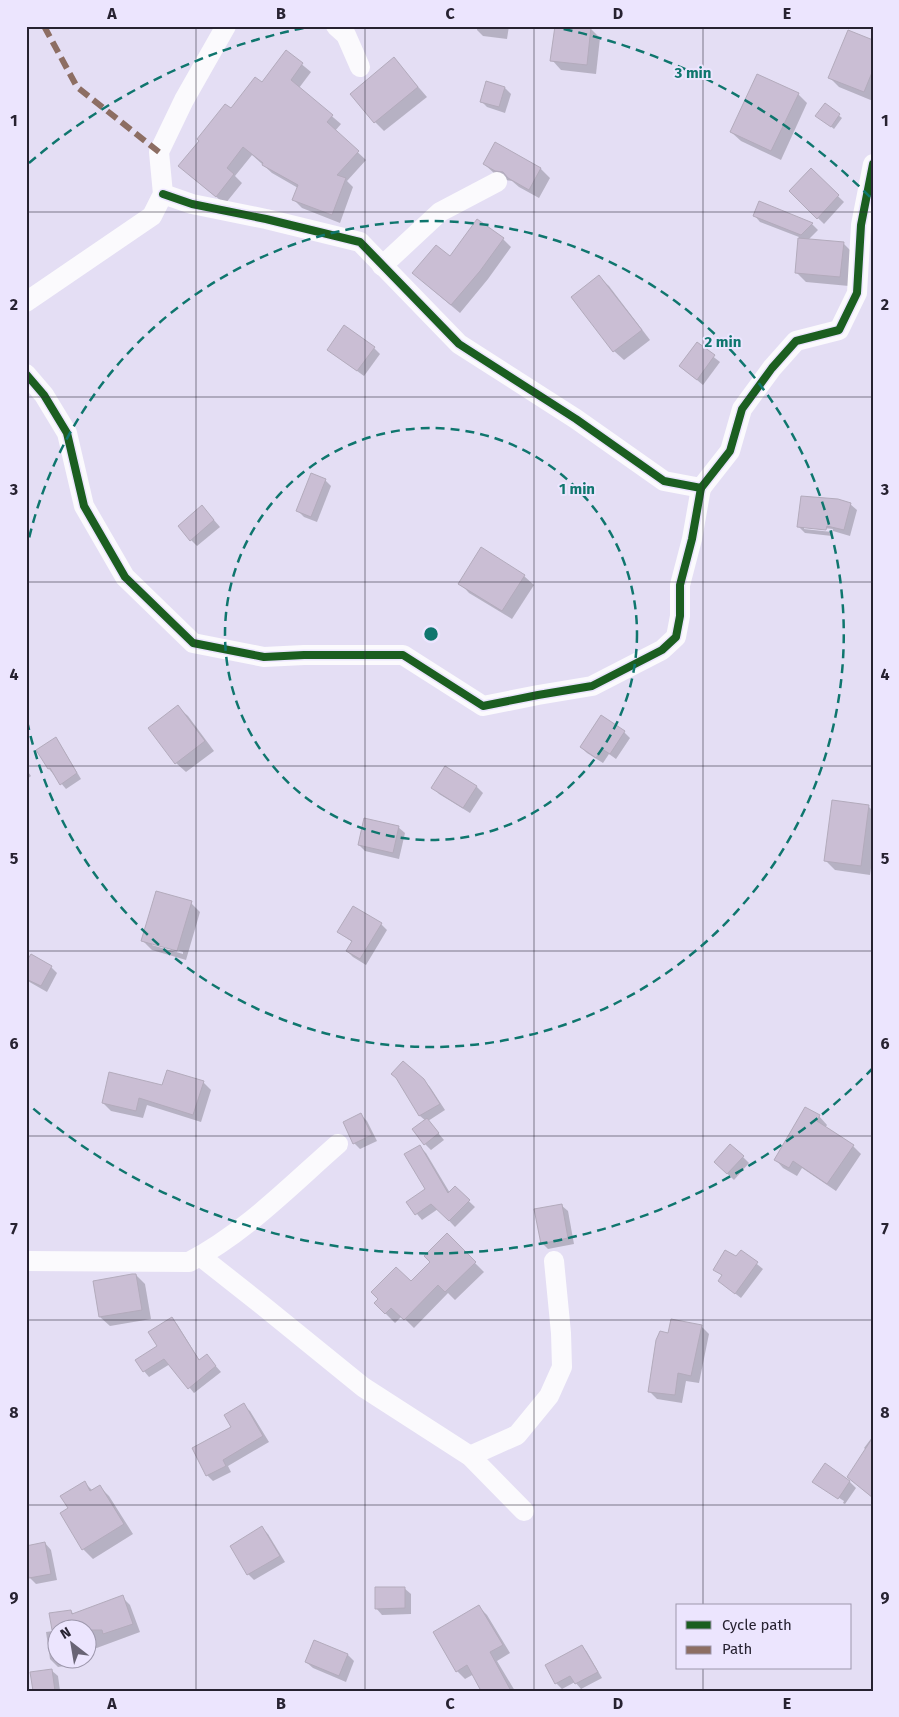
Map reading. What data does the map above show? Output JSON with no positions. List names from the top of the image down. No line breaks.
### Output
{"legend":["Cycle path","Path"],"north":"top left","grid":{"columns":["A","B","C","D","E"],"rows":["1","2","3","4","5","6","7","8","9"]},"rings":["3 min","2 min","1 min"]}
